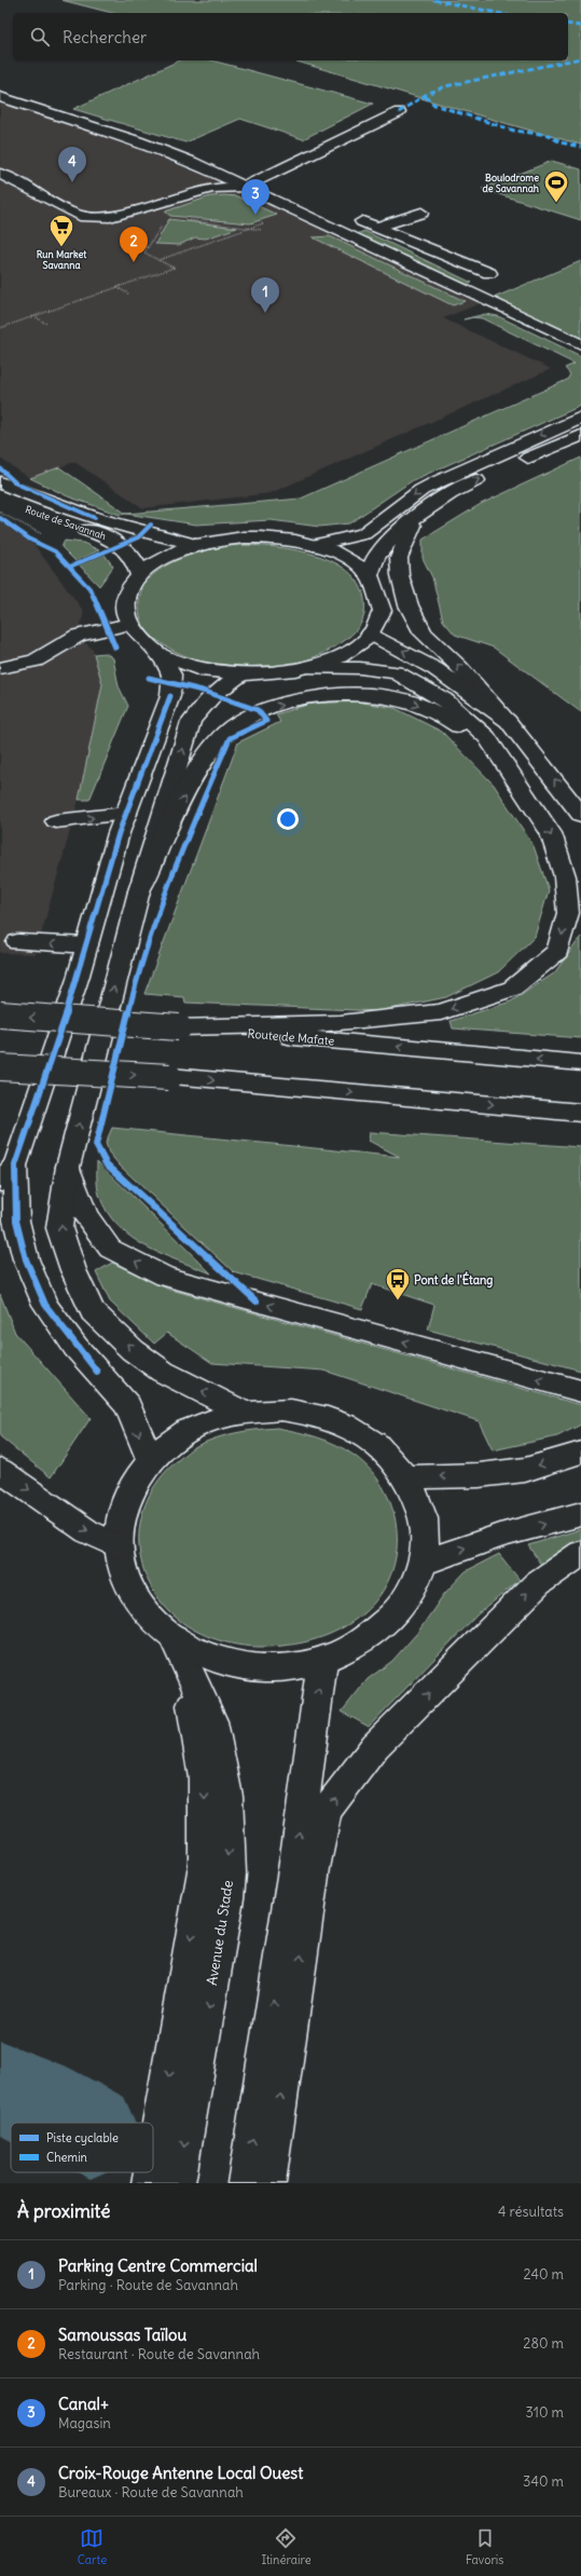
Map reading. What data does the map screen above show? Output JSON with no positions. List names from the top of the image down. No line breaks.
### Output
{"streets":{"main road":["Route de Savannah","Route de Mafate","Avenue du Stade"]},"places":{"sports":["Boulodrome de Savannah"],"supermarket":["Run Market Savanna"],"bus stop":["Pont de l'Étang"]},"legend":["Piste cyclable","Chemin"],"page":{"search":"Rechercher","pins":["4","3","2","1"],"heading":["À proximité","4 résultats"],"list":[{"mark":"1","name":"Parking Centre Commercial","note":"Parking · Route de Savannah","value":"240 m"},{"mark":"2","name":"Samoussas Taïlou","note":"Restaurant · Route de Savannah","value":"280 m"},{"mark":"3","name":"Canal+","note":"Magasin","value":"310 m"},{"mark":"4","name":"Croix-Rouge Antenne Local Ouest","note":"Bureaux · Route de Savannah","value":"340 m"}],"nav":["Carte","Itinéraire","Favoris"]}}
